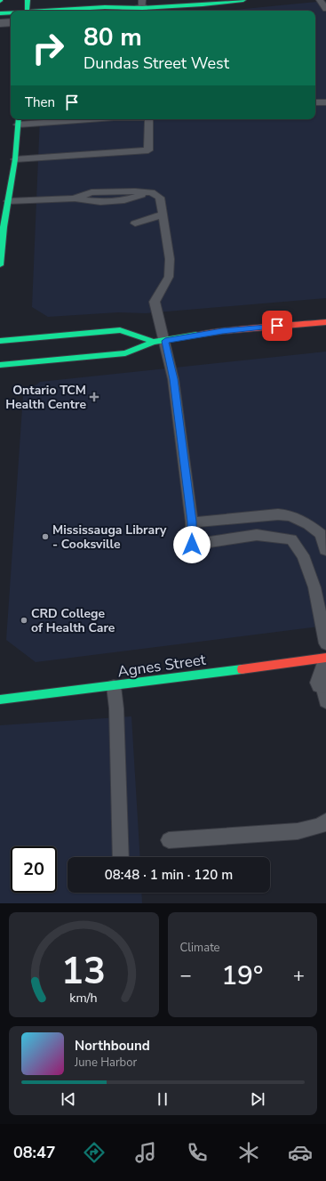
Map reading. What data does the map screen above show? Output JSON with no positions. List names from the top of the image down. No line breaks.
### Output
{"streets":{"main road":["Agnes Street"]},"places":{"health":["Ontario TCM Health Centre"],"other":["Mississauga Library - Cooksville","CRD College of Health Care"]},"page":{"turn":["80 m","Dundas Street West"],"then":"Then","limit":"20","trip":"08:48 · 1 min · 120 m","tile":"Climate","heat":["−","19°","+"],"song":["Northbound","June Harbor"],"tabs":"08:47","gauge":["13","km/h"]}}
